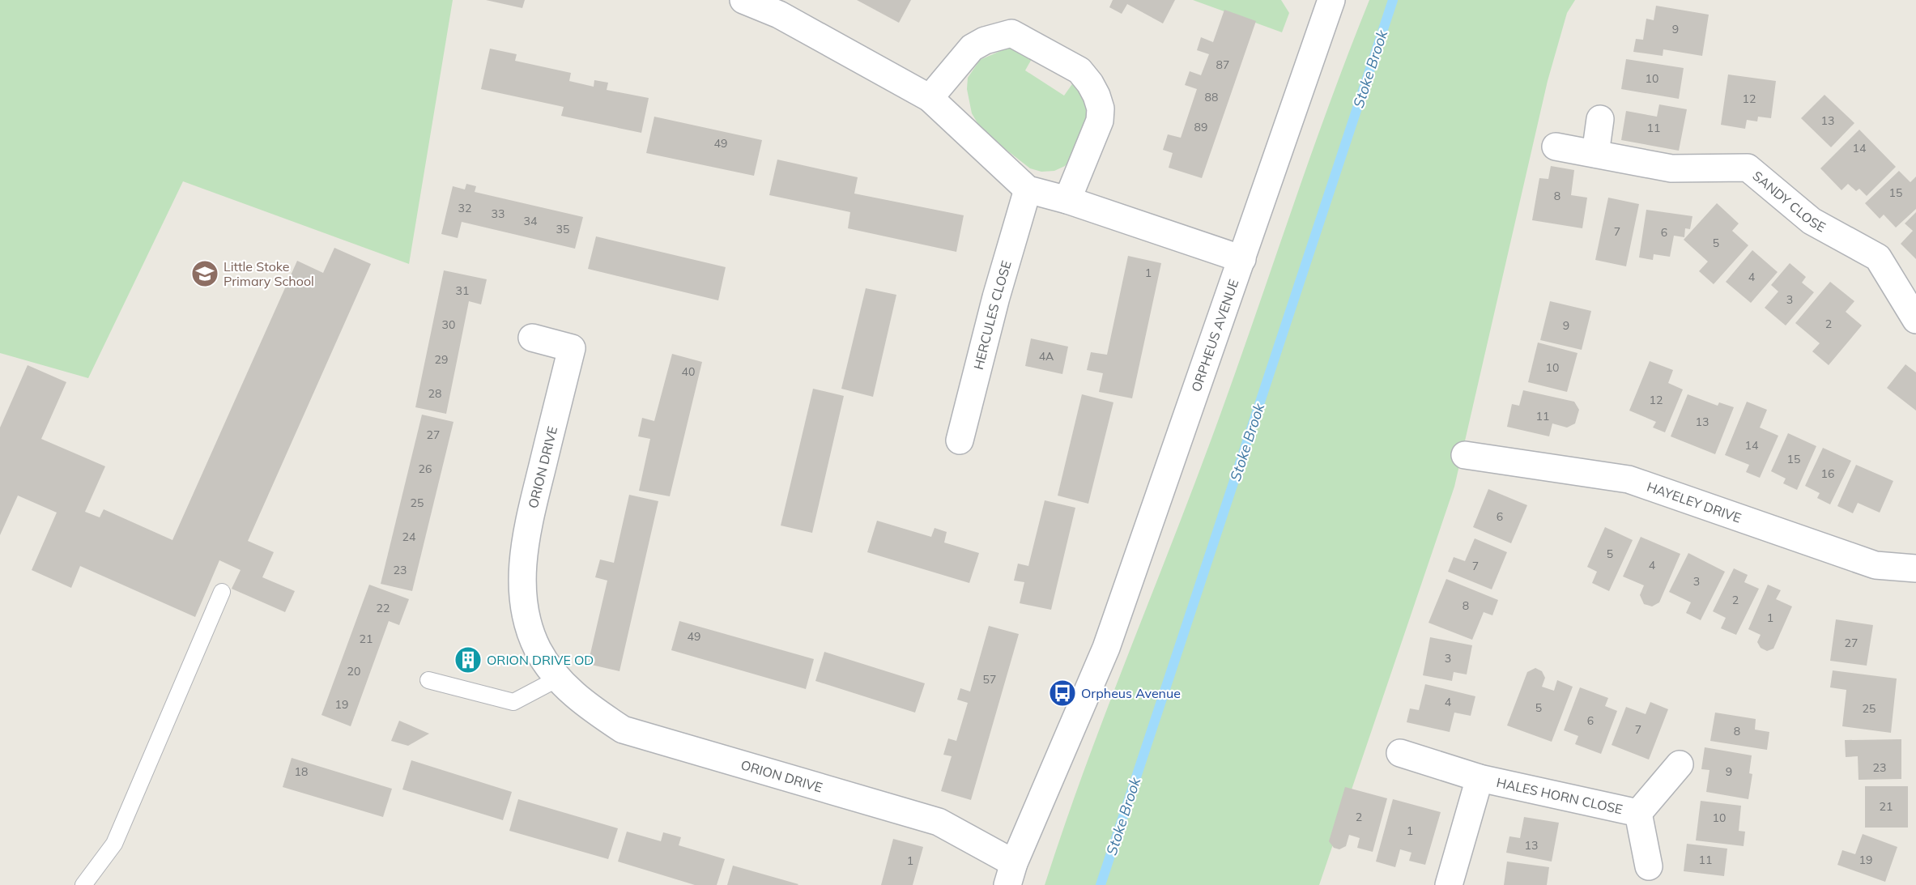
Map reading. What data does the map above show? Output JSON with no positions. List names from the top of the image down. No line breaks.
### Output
{"streets":{"street":["SANDY CLOSE","HERCULES CLOSE","ORPHEUS AVENUE","ORION DRIVE","HAYELEY DRIVE","HALES HORN CLOSE"]},"crossings":[["ORPHEUS AVENUE","ORION DRIVE"]],"water":["Stoke Brook"],"places":{"school or university":["Little Stoke Primary School"],"building":["ORION DRIVE OD"],"bus stop":["Orpheus Avenue"]},"house_numbers":["9","87","10","88","12","13","89","11","49","14","15","8","32","33","34","35","7","6","5","1","4","31","3","2","30","9","4A","29","10","40","28","12","11","13","27","14","15","26","16","25","6","24","5","4","7","23","3","2","8","22","1","49","21","27","3","20","57","4","19","5","25","6","7","8","23","18","9","21","2","10","1","13","11","19","1"]}
